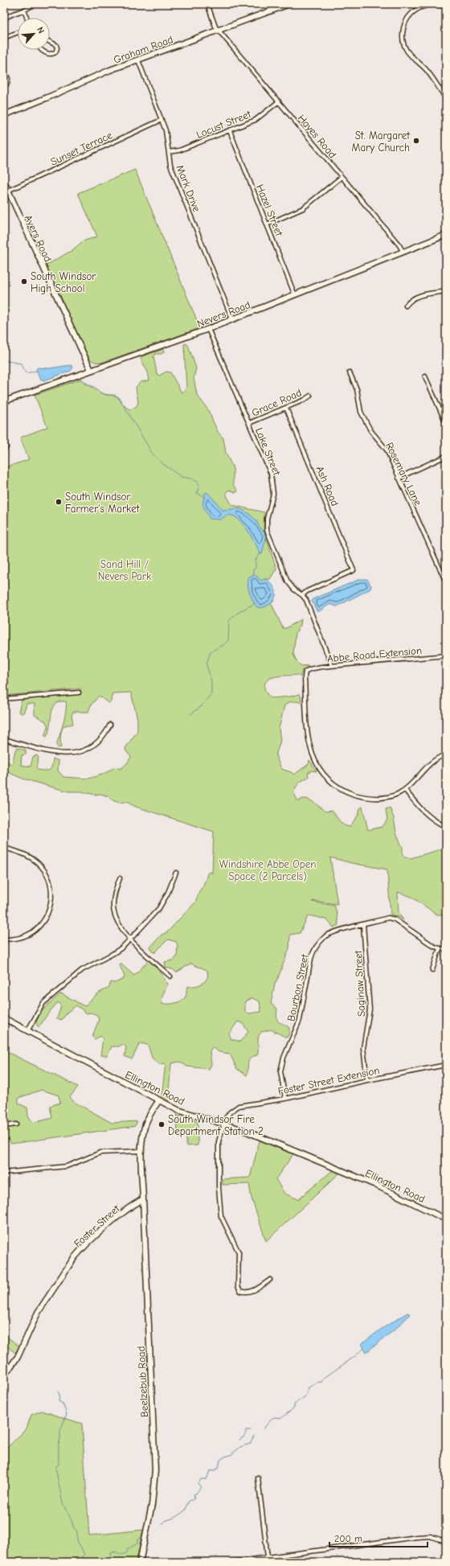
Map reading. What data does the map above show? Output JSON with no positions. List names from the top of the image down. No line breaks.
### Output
{"streets":{"street":["Graham Road","Locust Street","Hayes Road","Sunset Terrace","Mark Drive","Hazel Street","Ayers Road","Nevers Road","Grace Road","Lake Street","Rosemary Lane","Ash Road","Abbe Road Extension","Saginaw Street","Bourbon Street","Foster Street Extension","Ellington Road","Foster Street","Beelzebub Road"]},"crossings":[["Graham Road","Hayes Road"],["Graham Road","Mark Drive"],["Locust Street","Hayes Road"],["Locust Street","Mark Drive"],["Locust Street","Hazel Street"],["Hayes Road","Nevers Road"],["Sunset Terrace","Mark Drive"],["Sunset Terrace","Ayers Road"],["Mark Drive","Nevers Road"],["Hazel Street","Nevers Road"],["Ayers Road","Nevers Road"],["Nevers Road","Lake Street"],["Grace Road","Lake Street"],["Grace Road","Ash Road"],["Lake Street","Ash Road"],["Lake Street","Abbe Road Extension"],["Saginaw Street","Bourbon Street"],["Saginaw Street","Foster Street Extension"],["Bourbon Street","Foster Street Extension"],["Foster Street Extension","Ellington Road"],["Foster Street","Beelzebub Road"]],"parks":["Sand Hill / Nevers Park","Windshire Abbe Open Space (2 Parcels)"],"places":["St. Margaret Mary Church","South Windsor High School","South Windsor Farmer's Market","South Windsor Fire Department Station 2"],"scale_bar":"200 m","north":"top right"}
